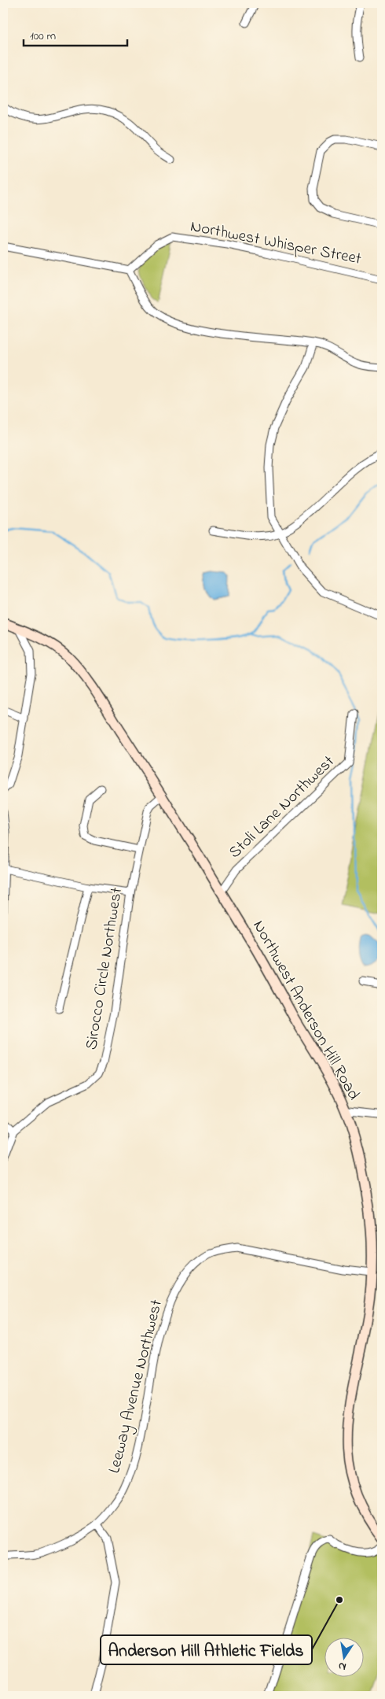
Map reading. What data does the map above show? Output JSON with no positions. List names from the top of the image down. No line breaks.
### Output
{"streets":{"main road":["Northwest Anderson Hill Road"],"street":["Northwest Whisper Street","Stoli Lane Northwest","Sirocco Circle Northwest","Leeway Avenue Northwest"]},"crossings":[["Stoli Lane Northwest","Northwest Anderson Hill Road"],["Sirocco Circle Northwest","Northwest Anderson Hill Road"],["Northwest Anderson Hill Road","Leeway Avenue Northwest"]],"places":["Anderson Hill Athletic Fields"],"scale_bar":"100 m","north":"bottom"}
